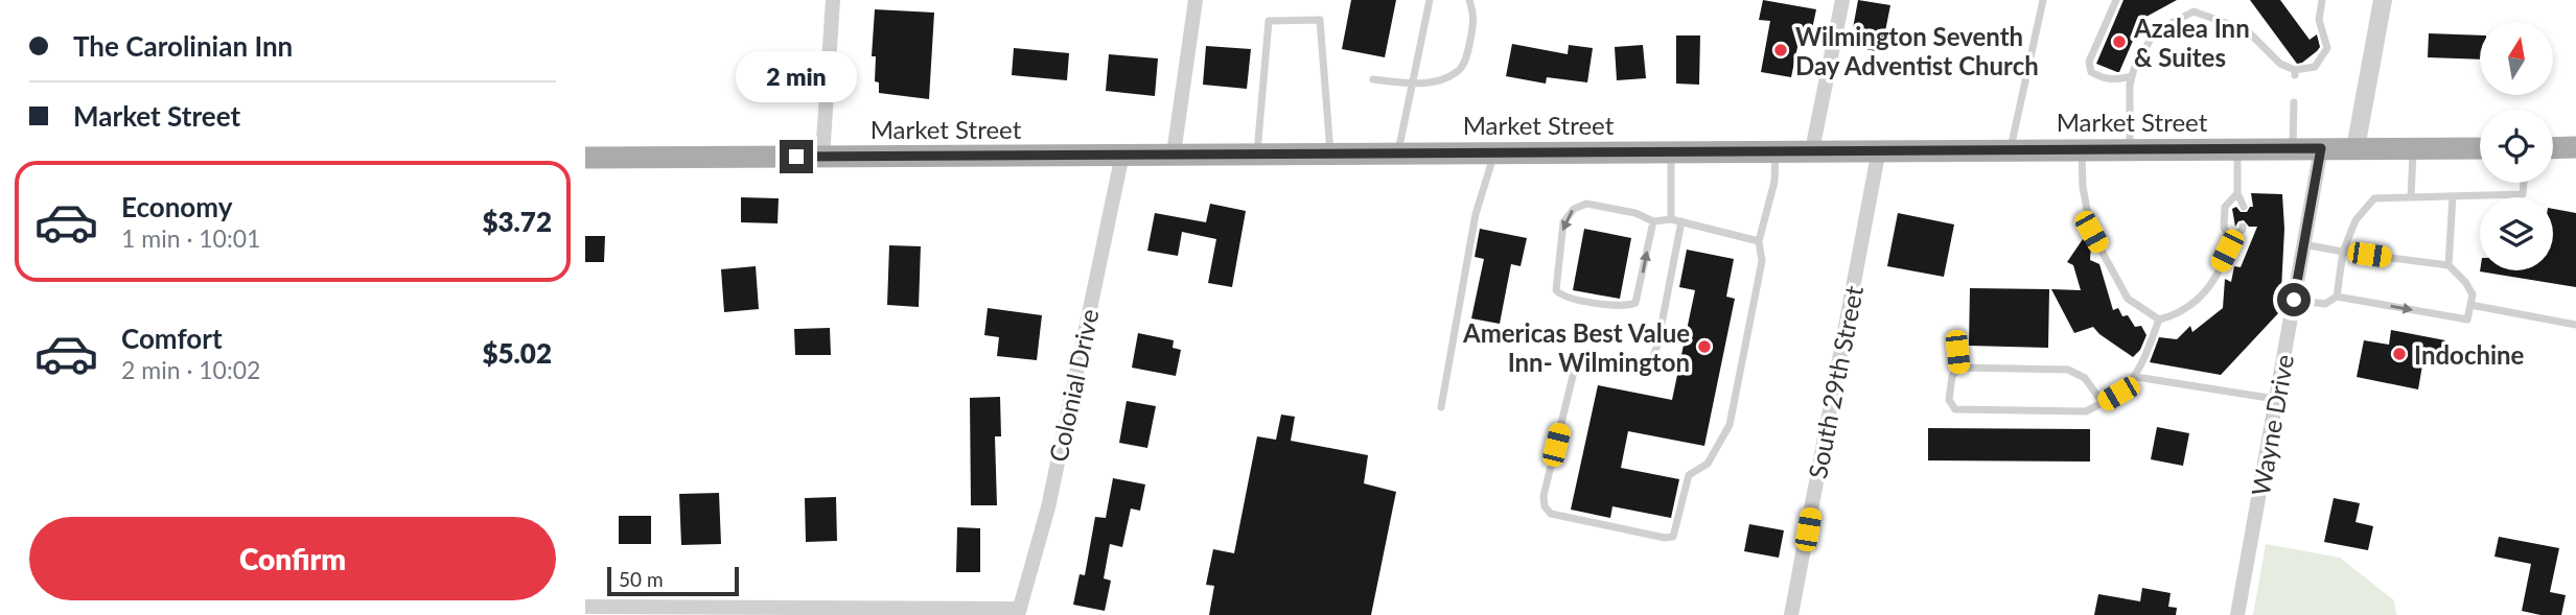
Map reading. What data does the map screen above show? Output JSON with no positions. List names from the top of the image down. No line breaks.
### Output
{"streets":{"main road":["Market Street"],"street":["South 29th Street","Colonial Drive","Wayne Drive"]},"crossings":[["Market Street","South 29th Street"],["Market Street","Colonial Drive"],["Market Street","Wayne Drive"]],"places":["Azalea Inn & Suites","Wilmington Seventh Day Adventist Church","Americas Best Value Inn- Wilmington","Indochine"],"scale_bar":"50 m","north":"top","page":{"banner":["The Carolinian Inn","Market Street"],"bubble":"2 min","list":[{"name":"Economy","note":"1 min · 10:01","value":"$3.72"},{"name":"Comfort","note":"2 min · 10:02","value":"$5.02"}],"buttons":"Confirm","scale":"50 m"}}
